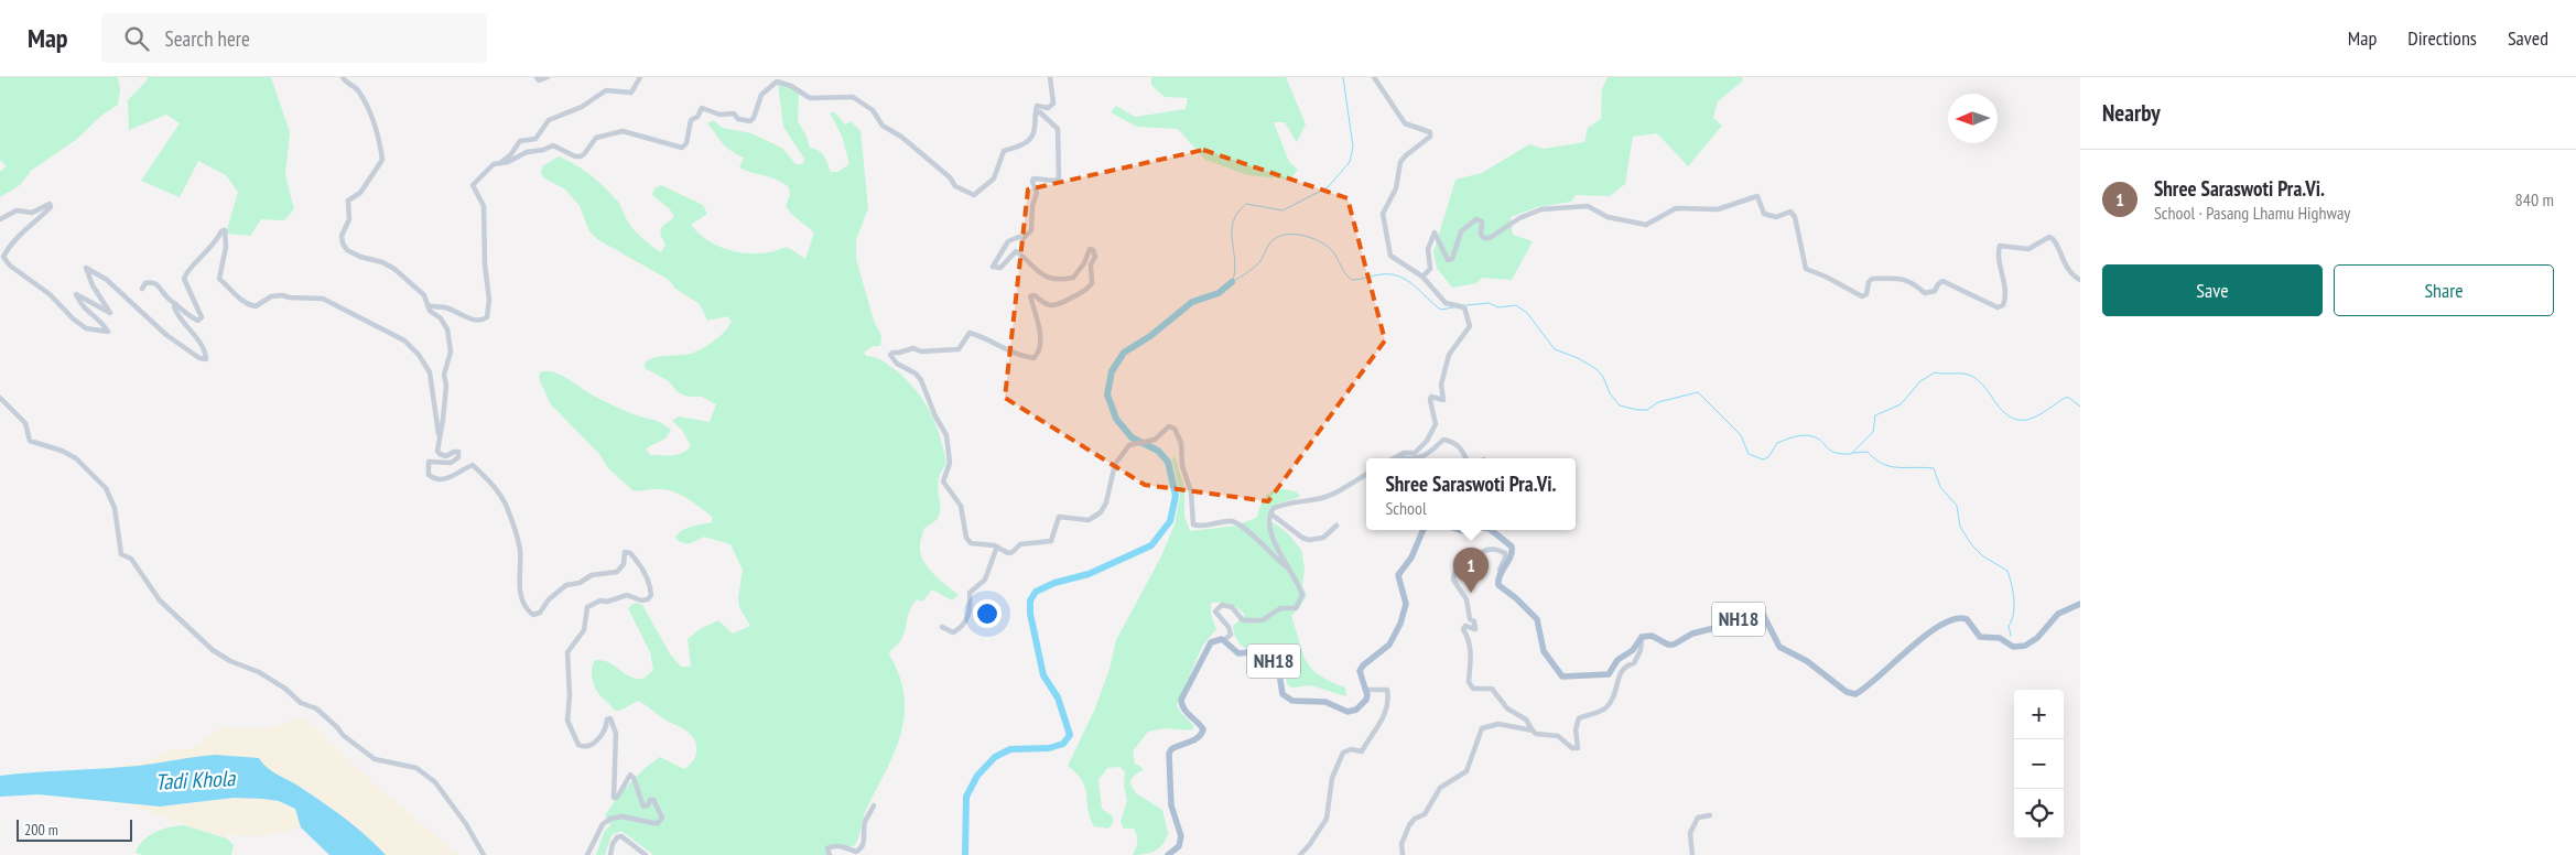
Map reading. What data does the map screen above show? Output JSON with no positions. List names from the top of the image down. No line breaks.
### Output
{"streets":{"main road":["NH18"]},"water":["Tadi Khola"],"scale_bar":"200 m","north":"left","page":{"header":"Map","search":"Search here","nav":["Map","Directions","Saved"],"heading":"Nearby","list":[{"mark":"1","name":"Shree Saraswoti Pra.Vi.","note":"School · Pasang Lhamu Highway","value":"840 m"}],"buttons":["Save","Share"],"popup":["Shree Saraswoti Pra.Vi.","School"],"pins":"1","map_buttons":["+","−"],"scale":"200 m"}}
